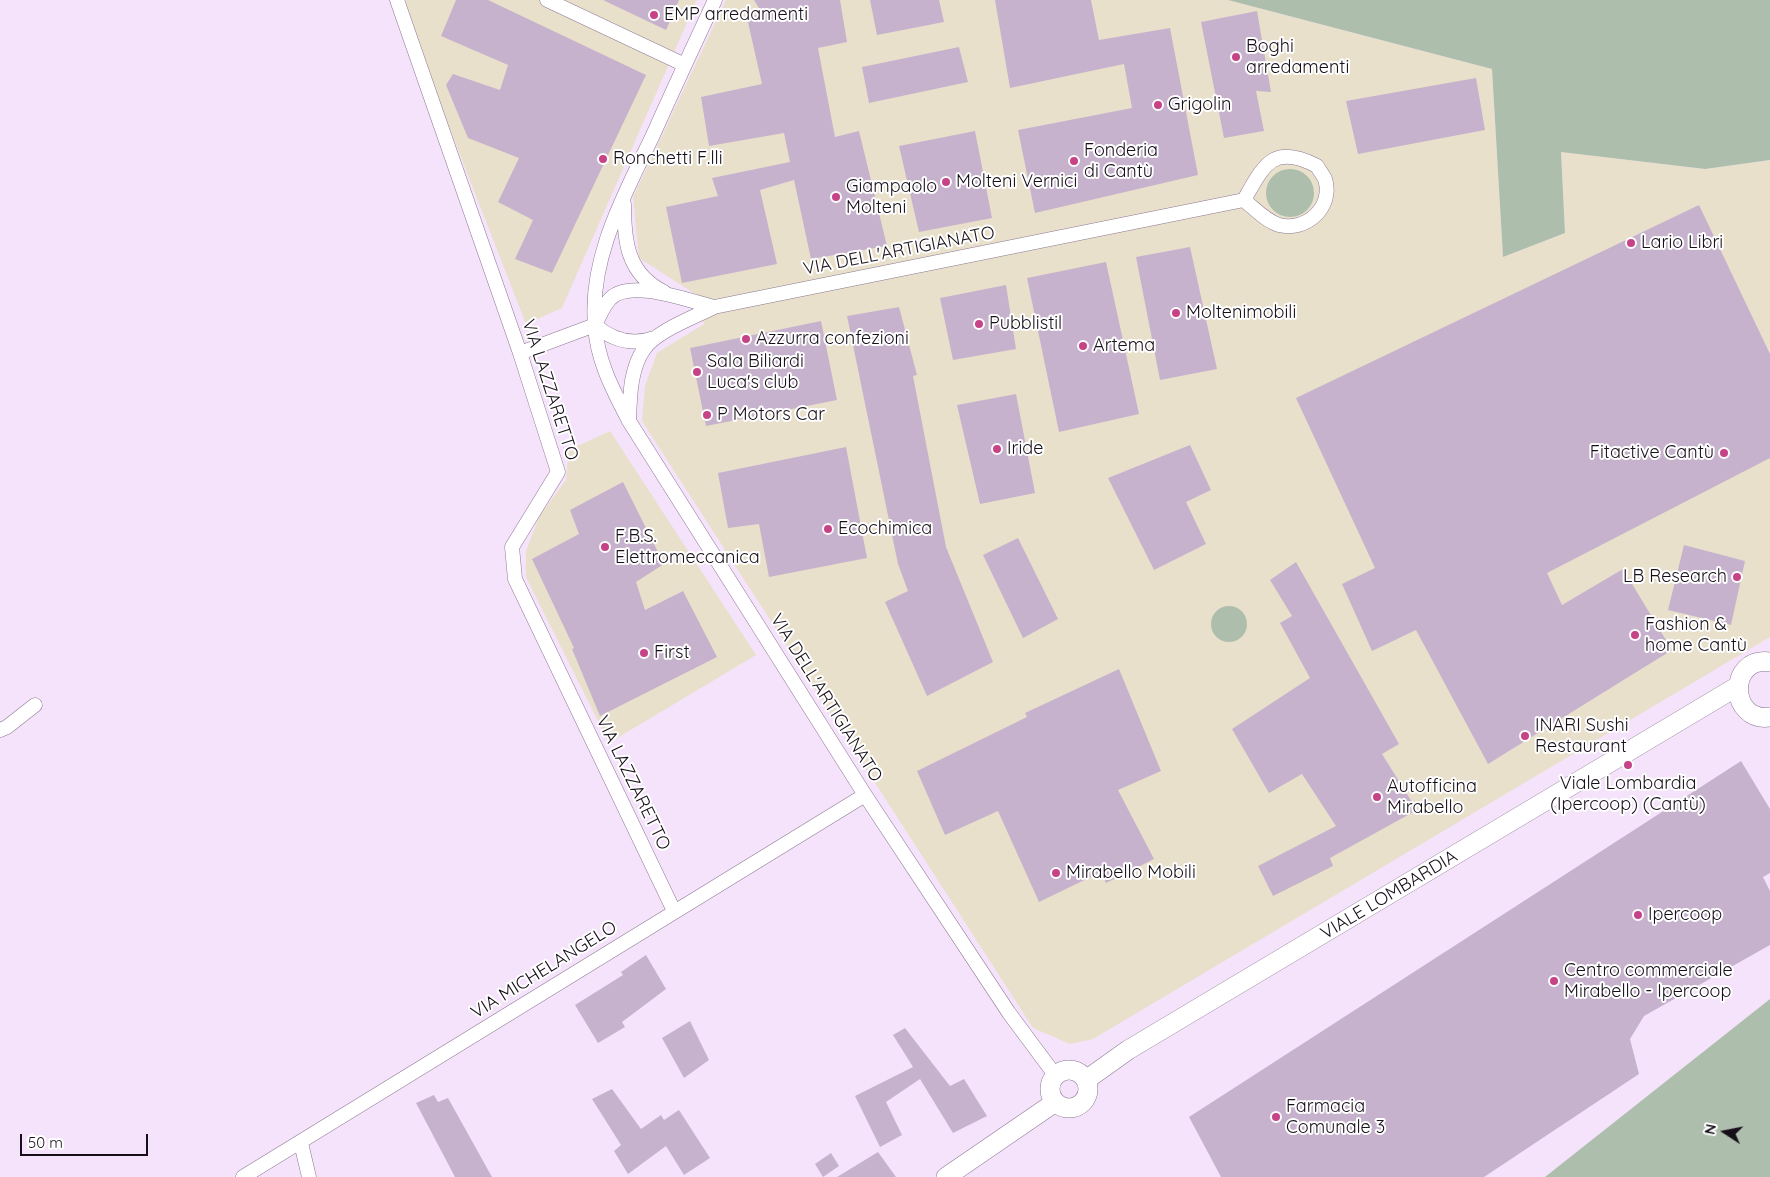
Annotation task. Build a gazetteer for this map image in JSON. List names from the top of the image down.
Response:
{
  "streets": {
    "main road": ["VIALE LOMBARDIA"],
    "street": ["VIA DELL'ARTIGIANATO", "VIA LAZZARETTO", "VIA MICHELANGELO"]
  },
  "crossings": [
    ["VIA DELL'ARTIGIANATO", "VIALE LOMBARDIA"],
    ["VIA DELL'ARTIGIANATO", "VIA MICHELANGELO"],
    ["VIA LAZZARETTO", "VIA MICHELANGELO"]
  ],
  "places": [
    "EMP arredamenti",
    "Boghi arredamenti",
    "Grigolin",
    "Ronchetti F.lli",
    "Fonderia di Cantù",
    "Molteni Vernici",
    "Giampaolo Molteni",
    "Lario Libri",
    "Moltenimobili",
    "Pubblistil",
    "Azzurra confezioni",
    "Artema",
    "Sala Biliardi Luca's club",
    "P Motors Car",
    "Iride",
    "Fitactive Cantù",
    "Ecochimica",
    "F.B.S. Elettromeccanica",
    "LB Research",
    "Fashion & home Cantù",
    "First",
    "INARI Sushi Restaurant",
    "Viale Lombardia (Ipercoop) (Cantù)",
    "Autofficina Mirabello",
    "Mirabello Mobili",
    "Ipercoop",
    "Centro commerciale Mirabello - Ipercoop",
    "Farmacia Comunale 3"
  ],
  "scale_bar": "50 m",
  "north": "left"
}
